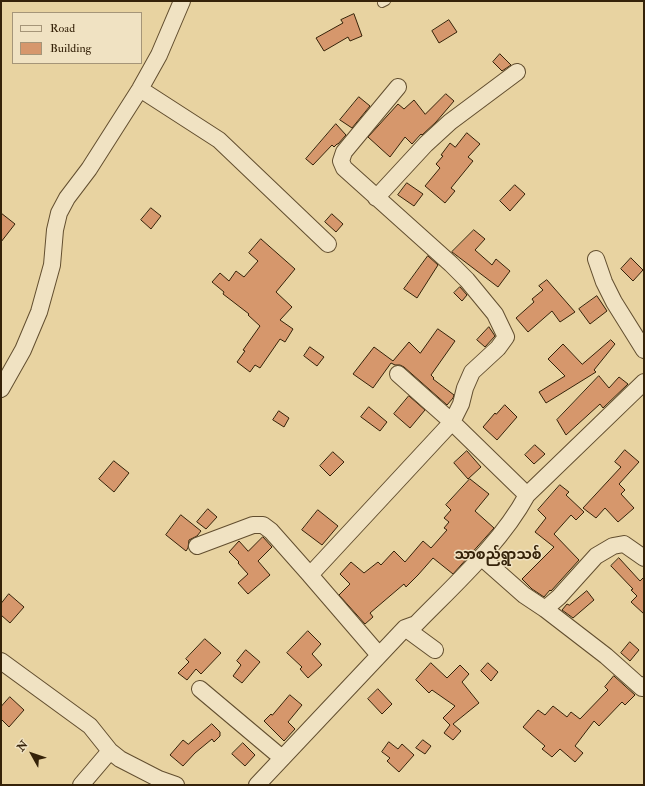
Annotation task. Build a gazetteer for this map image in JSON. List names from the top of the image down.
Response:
{
  "districts": ["သာစည်ရွာသစ်"],
  "legend": ["Road", "Building"],
  "north": "top left"
}
